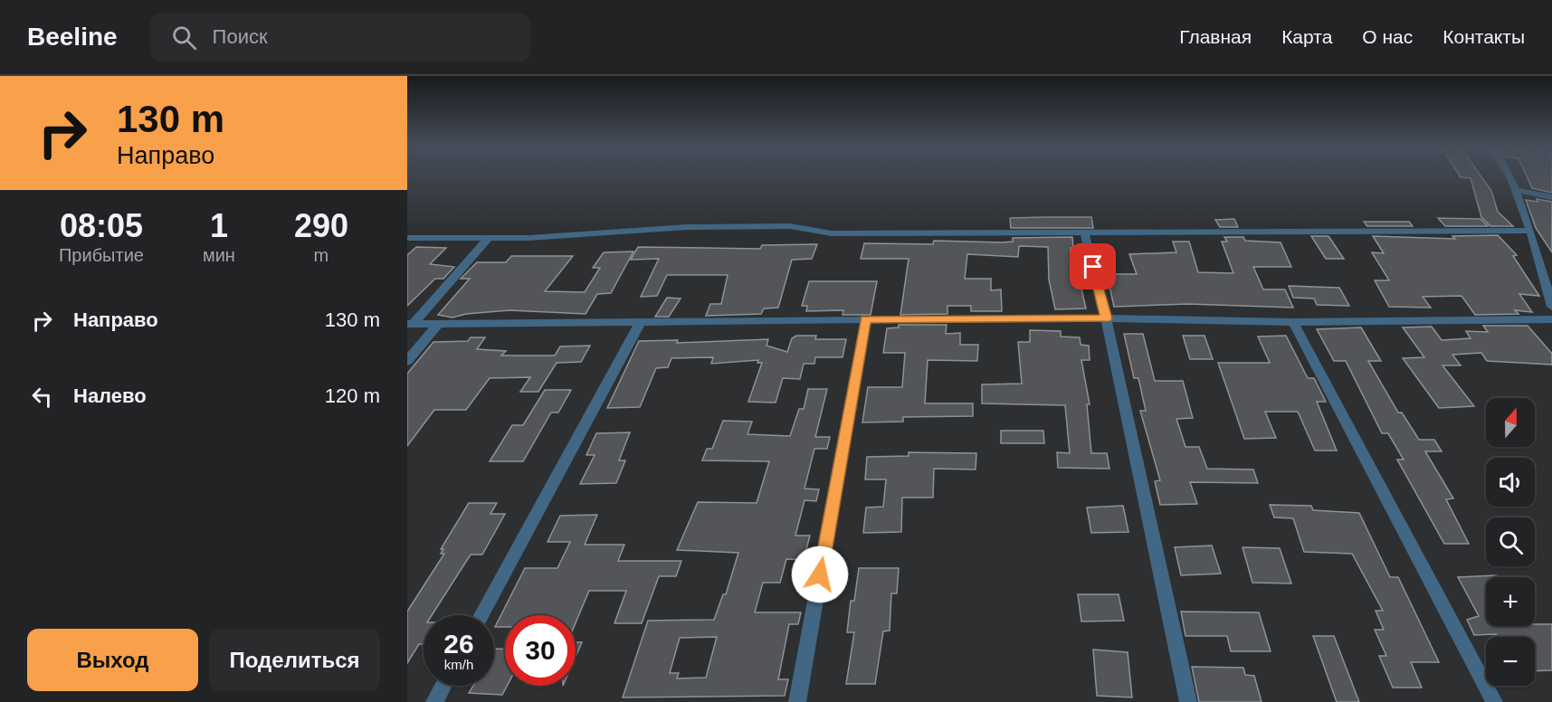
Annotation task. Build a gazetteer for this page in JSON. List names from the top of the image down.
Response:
{
  "north": "top",
  "page": {
    "header": "Beeline",
    "search": "Поиск",
    "nav": [
      "Главная",
      "Карта",
      "О нас",
      "Контакты"
    ],
    "turn": ["130 m", "Направо"],
    "eta": [
      "08:05",
      "Прибытие",
      "1",
      "мин",
      "290",
      "m"
    ],
    "list": [
      {
        "name": "Направо",
        "value": "130 m"
      },
      {
        "name": "Налево",
        "value": "120 m"
      }
    ],
    "map_buttons": ["+", "−"],
    "speed": "26 km/h",
    "limit": "30",
    "buttons": ["Выход", "Поделиться"]
  }
}
